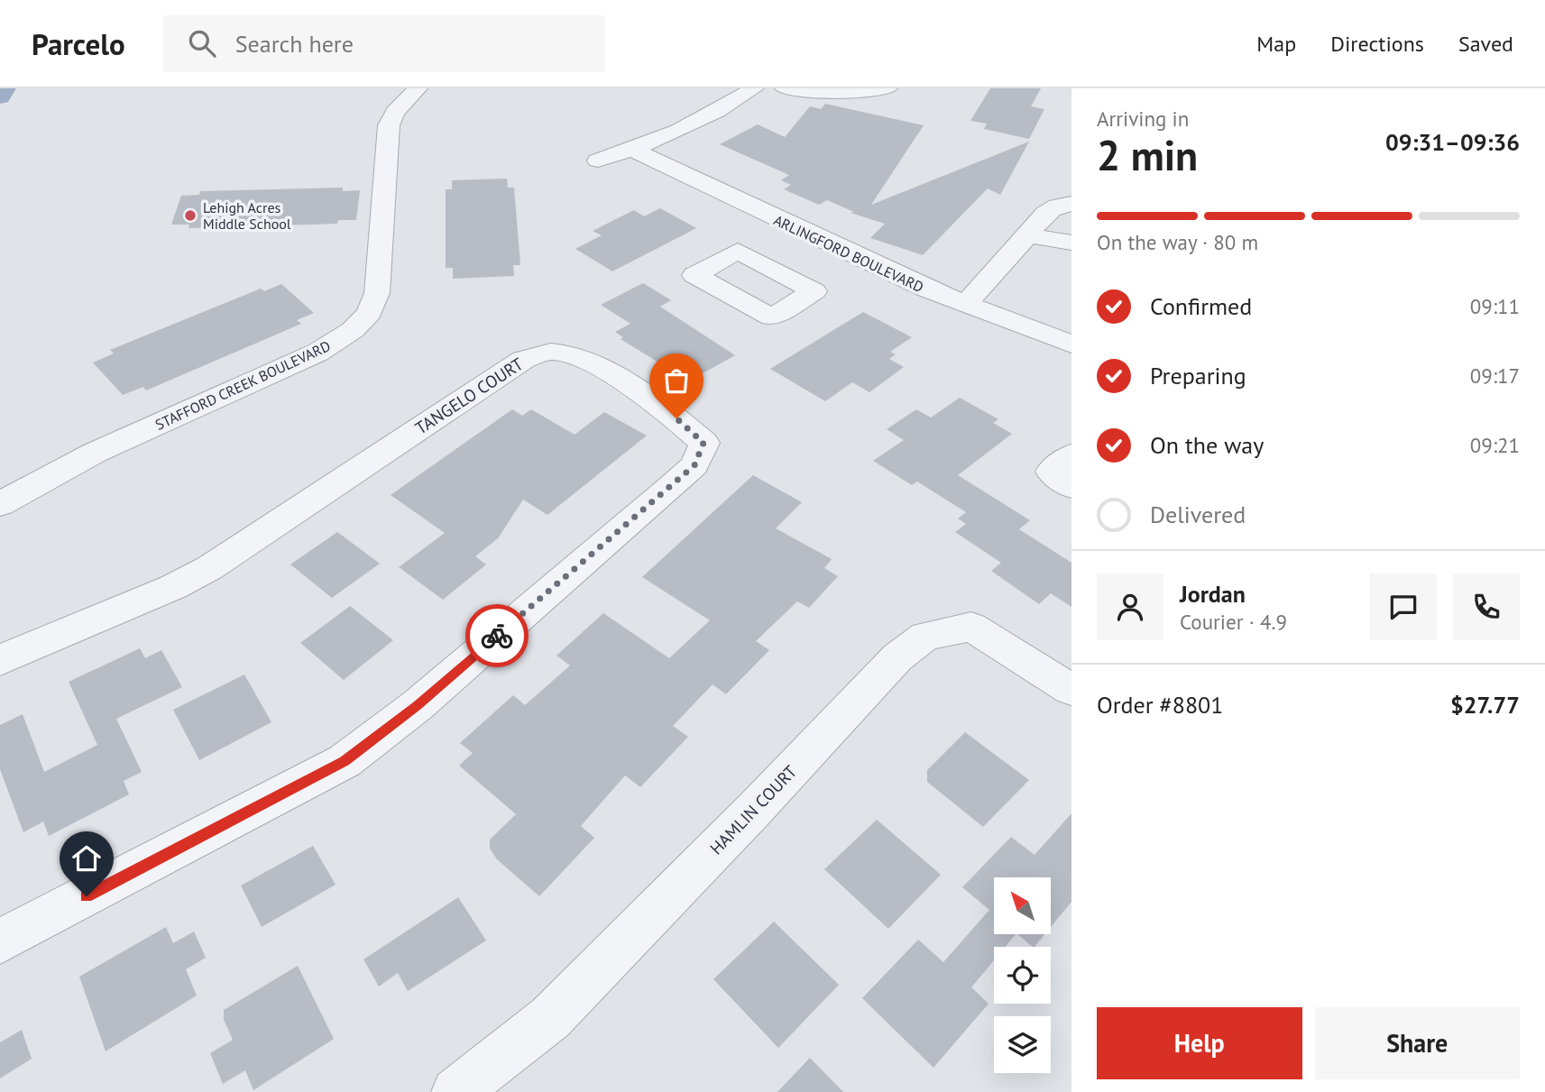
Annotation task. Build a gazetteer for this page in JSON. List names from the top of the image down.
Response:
{
  "streets": {
    "street": [
      "ARLINGFORD BOULEVARD",
      "STAFFORD CREEK BOULEVARD",
      "TANGELO COURT",
      "HAMLIN COURT"
    ]
  },
  "places": ["Lehigh Acres Middle School"],
  "north": "top left",
  "page": {
    "header": "Parcelo",
    "search": "Search here",
    "nav": ["Map", "Directions", "Saved"],
    "heading": ["2 min", "Arriving in", "09:31–09:36"],
    "panel": [
      "Jordan",
      "Courier · 4.9",
      "Order #8801",
      "$27.77"
    ],
    "bar": "On the way · 80 m",
    "list": [
      ["Confirmed", "09:11"],
      ["Preparing", "09:17"],
      ["On the way", "09:21"],
      "Delivered"
    ],
    "buttons": ["Help", "Share"]
  }
}
